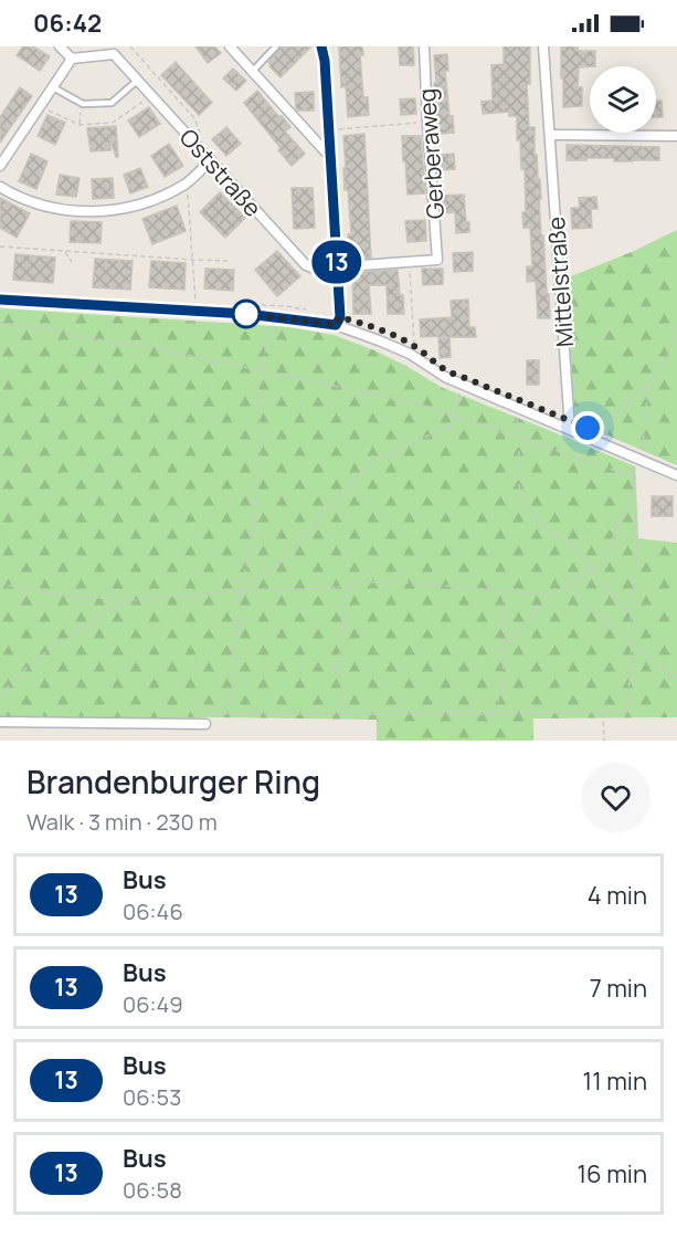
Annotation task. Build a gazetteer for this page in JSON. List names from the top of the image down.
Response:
{
  "streets": {
    "street": ["Gerberaweg", "Oststraße", "Mittelstraße"]
  },
  "crossings": [
    ["Gerberaweg", "Oststraße"]
  ],
  "lines": ["bus line 13"],
  "page": {
    "status": "06:42",
    "on_map": "13",
    "heading": ["Brandenburger Ring", "Walk · 3 min · 230 m"],
    "list": [
      {
        "mark": "13",
        "name": "Bus",
        "note": "06:46",
        "value": "4 min"
      },
      {
        "mark": "13",
        "name": "Bus",
        "note": "06:49",
        "value": "7 min"
      },
      {
        "mark": "13",
        "name": "Bus",
        "note": "06:53",
        "value": "11 min"
      },
      {
        "mark": "13",
        "name": "Bus",
        "note": "06:58",
        "value": "16 min"
      }
    ]
  }
}
